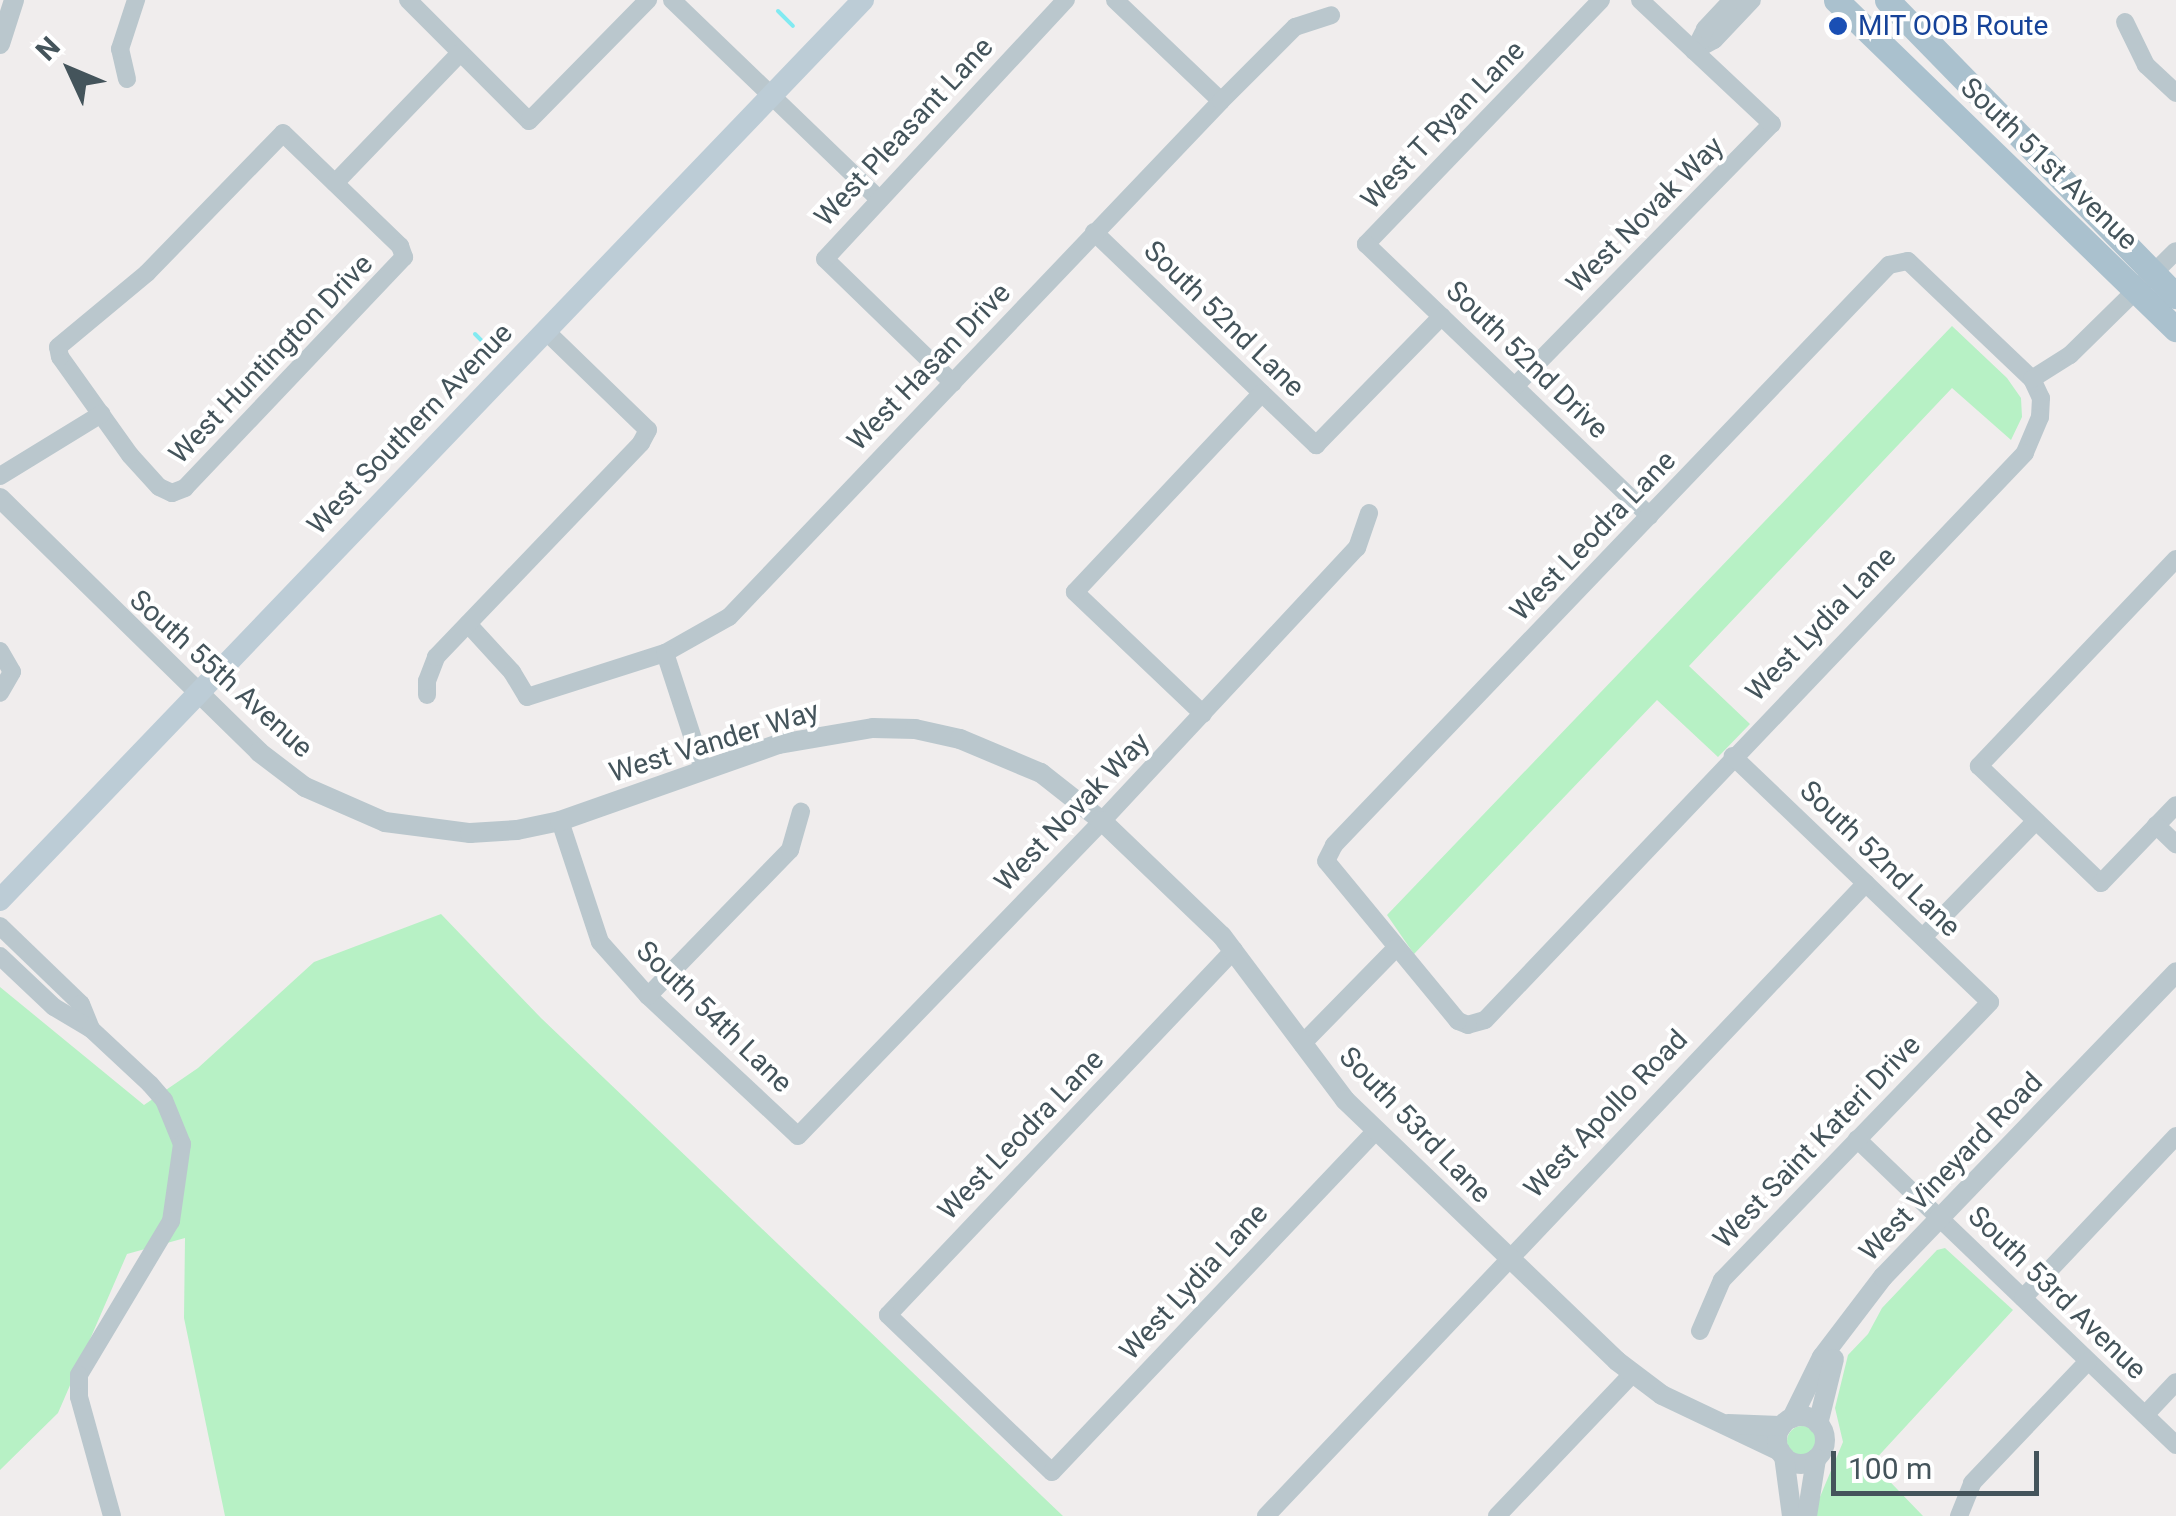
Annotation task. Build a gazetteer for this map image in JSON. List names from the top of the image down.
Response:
{
  "streets": {
    "main road": ["South 51st Avenue", "West Southern Avenue"],
    "street": [
      "West T Ryan Lane",
      "West Pleasant Lane",
      "West Novak Way",
      "South 52nd Lane",
      "West Huntington Drive",
      "South 52nd Drive",
      "West Hasan Drive",
      "West Leodra Lane",
      "West Lydia Lane",
      "South 55th Avenue",
      "West Vander Way",
      "South 54th Lane",
      "West Apollo Road",
      "South 53rd Lane",
      "West Saint Kateri Drive",
      "West Vineyard Road",
      "South 53rd Avenue"
    ]
  },
  "crossings": [
    ["West T Ryan Lane", "South 52nd Drive"],
    ["West Pleasant Lane", "West Hasan Drive"],
    ["West Novak Way", "South 52nd Drive"],
    ["West Novak Way", "West Vander Way"],
    ["West Novak Way", "South 54th Lane"],
    ["West Novak Way", "South 53rd Lane"],
    ["South 52nd Lane", "South 52nd Drive"],
    ["South 52nd Lane", "West Hasan Drive"],
    ["South 52nd Lane", "West Lydia Lane"],
    ["South 52nd Lane", "West Apollo Road"],
    ["South 52nd Lane", "West Saint Kateri Drive"],
    ["South 52nd Drive", "West Leodra Lane"],
    ["West Southern Avenue", "South 55th Avenue"],
    ["West Leodra Lane", "West Lydia Lane"],
    ["West Leodra Lane", "South 53rd Lane"],
    ["West Lydia Lane", "South 53rd Lane"],
    ["South 55th Avenue", "West Vander Way"],
    ["South 55th Avenue", "South 54th Lane"],
    ["West Vander Way", "South 54th Lane"],
    ["West Vander Way", "South 53rd Lane"],
    ["West Apollo Road", "South 53rd Lane"],
    ["South 53rd Lane", "West Vineyard Road"],
    ["West Saint Kateri Drive", "South 53rd Avenue"],
    ["West Vineyard Road", "South 53rd Avenue"]
  ],
  "places": ["MIT OOB Route"],
  "scale_bar": "100 m",
  "north": "top left"
}
